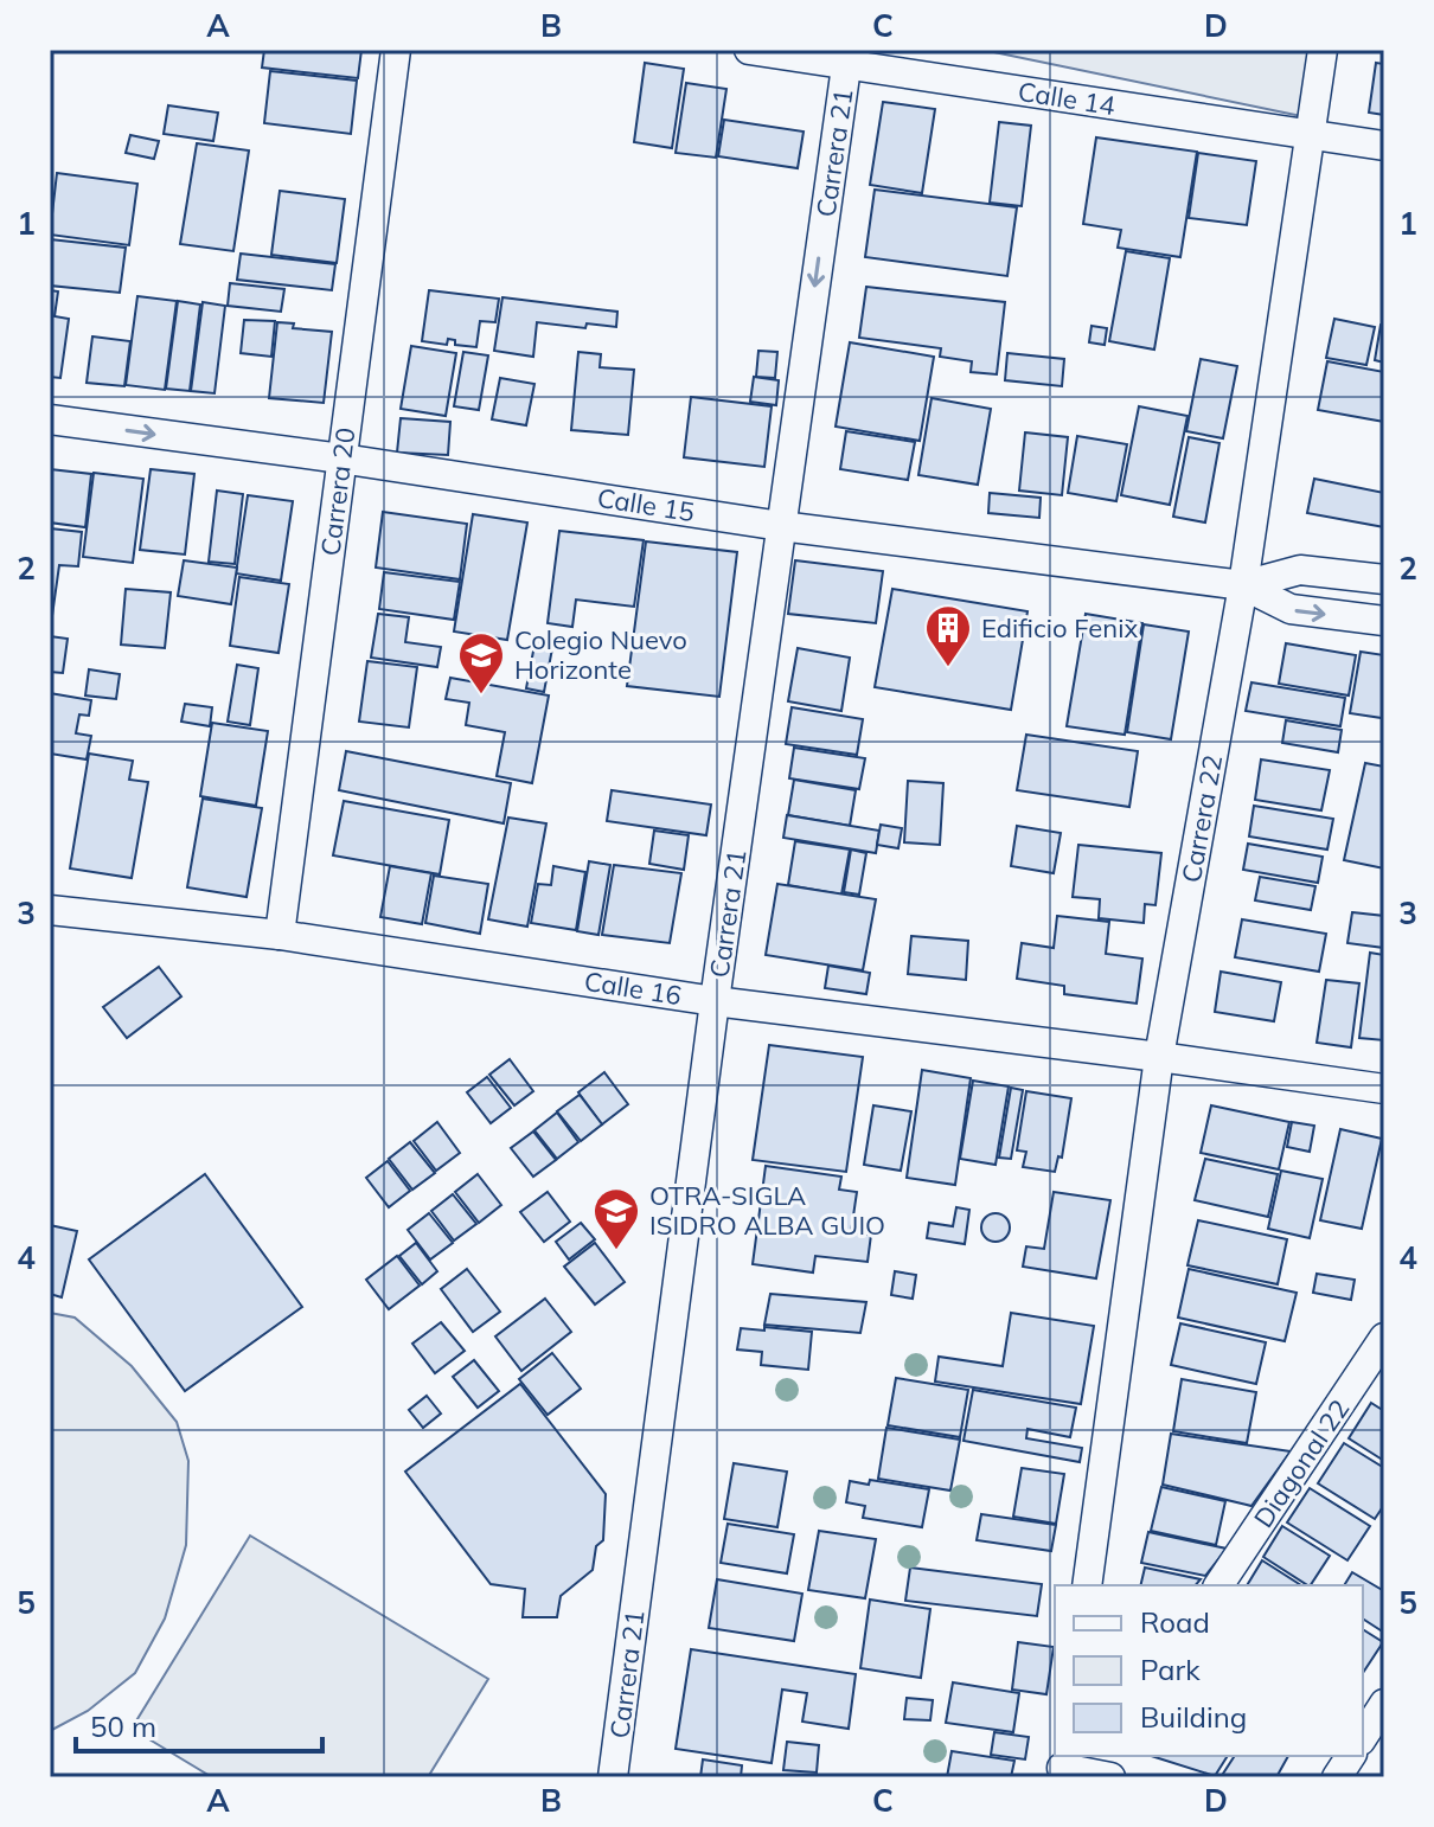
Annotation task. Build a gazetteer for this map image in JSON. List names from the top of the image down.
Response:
{
  "streets": {
    "street": [
      "Calle 14",
      "Carrera 21",
      "Carrera 20",
      "Calle 15",
      "Carrera 22",
      "Calle 16",
      "Diagonal 22"
    ]
  },
  "crossings": [
    ["Calle 14", "Carrera 21"],
    ["Calle 14", "Carrera 22"],
    ["Carrera 21", "Calle 15"],
    ["Carrera 21", "Calle 16"],
    ["Carrera 20", "Calle 15"],
    ["Carrera 20", "Calle 16"],
    ["Calle 15", "Carrera 22"],
    ["Carrera 22", "Calle 16"]
  ],
  "places": {
    "building": ["Edificio Fenix"],
    "school or university": ["Colegio Nuevo Horizonte", "OTRA-SIGLA ISIDRO ALBA GUIO"]
  },
  "legend": ["Road", "Park", "Building"],
  "scale_bar": "50 m",
  "grid": {
    "columns": [
      "A",
      "B",
      "C",
      "D"
    ],
    "rows": [
      "1",
      "2",
      "3",
      "4",
      "5"
    ]
  }
}
